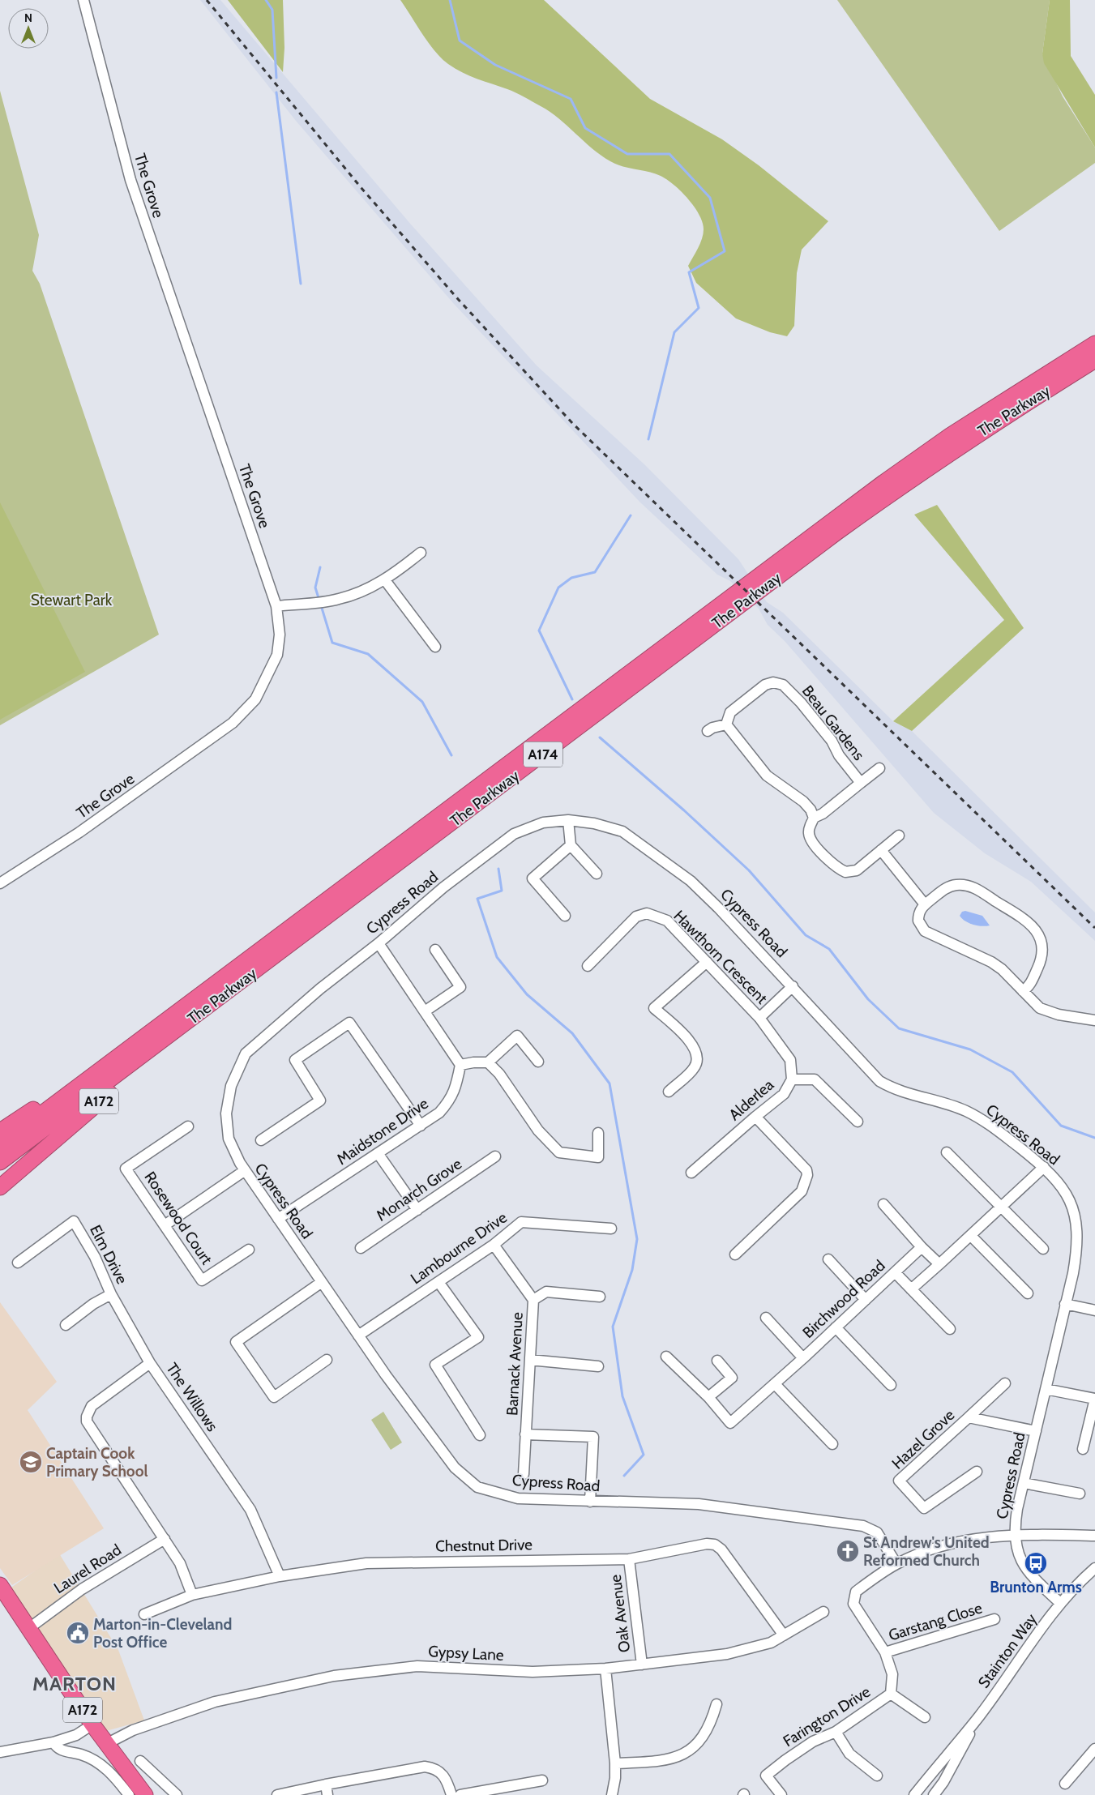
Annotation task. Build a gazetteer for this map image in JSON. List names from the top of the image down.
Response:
{
  "streets": {
    "highway": ["The Parkway", "A174", "A172"],
    "street": [
      "The Grove",
      "Beau Gardens",
      "Cypress Road",
      "Hawthorn Crescent",
      "Alderlea",
      "Maidstone Drive",
      "Monarch Grove",
      "Rosewood Court",
      "Lambourne Drive",
      "Elm Drive",
      "Birchwood Road",
      "Barnack Avenue",
      "The Willows",
      "Hazel Grove",
      "Chestnut Drive",
      "Laurel Road",
      "Oak Avenue",
      "Garstang Close",
      "Stainton Way",
      "Gypsy Lane",
      "Farington Drive"
    ]
  },
  "crossings": [
    ["The Parkway", "A174"],
    ["The Parkway", "A172"],
    ["Cypress Road", "Hawthorn Crescent"],
    ["Cypress Road", "Maidstone Drive"],
    ["Cypress Road", "Lambourne Drive"],
    ["Cypress Road", "Hazel Grove"],
    ["Cypress Road", "Farington Drive"],
    ["Hawthorn Crescent", "Alderlea"],
    ["A172", "Laurel Road"],
    ["A172", "Gypsy Lane"],
    ["Lambourne Drive", "Barnack Avenue"],
    ["Elm Drive", "The Willows"],
    ["The Willows", "Chestnut Drive"],
    ["The Willows", "Laurel Road"],
    ["Chestnut Drive", "Oak Avenue"],
    ["Chestnut Drive", "Gypsy Lane"],
    ["Oak Avenue", "Gypsy Lane"],
    ["Garstang Close", "Farington Drive"]
  ],
  "districts": ["MARTON"],
  "parks": ["Stewart Park"],
  "places": {
    "school or university": ["Captain Cook Primary School"],
    "church": ["St Andrew's United Reformed Church"],
    "bus stop": ["Brunton Arms"],
    "public building": ["Marton-in-Cleveland Post Office"]
  },
  "north": "top"
}
